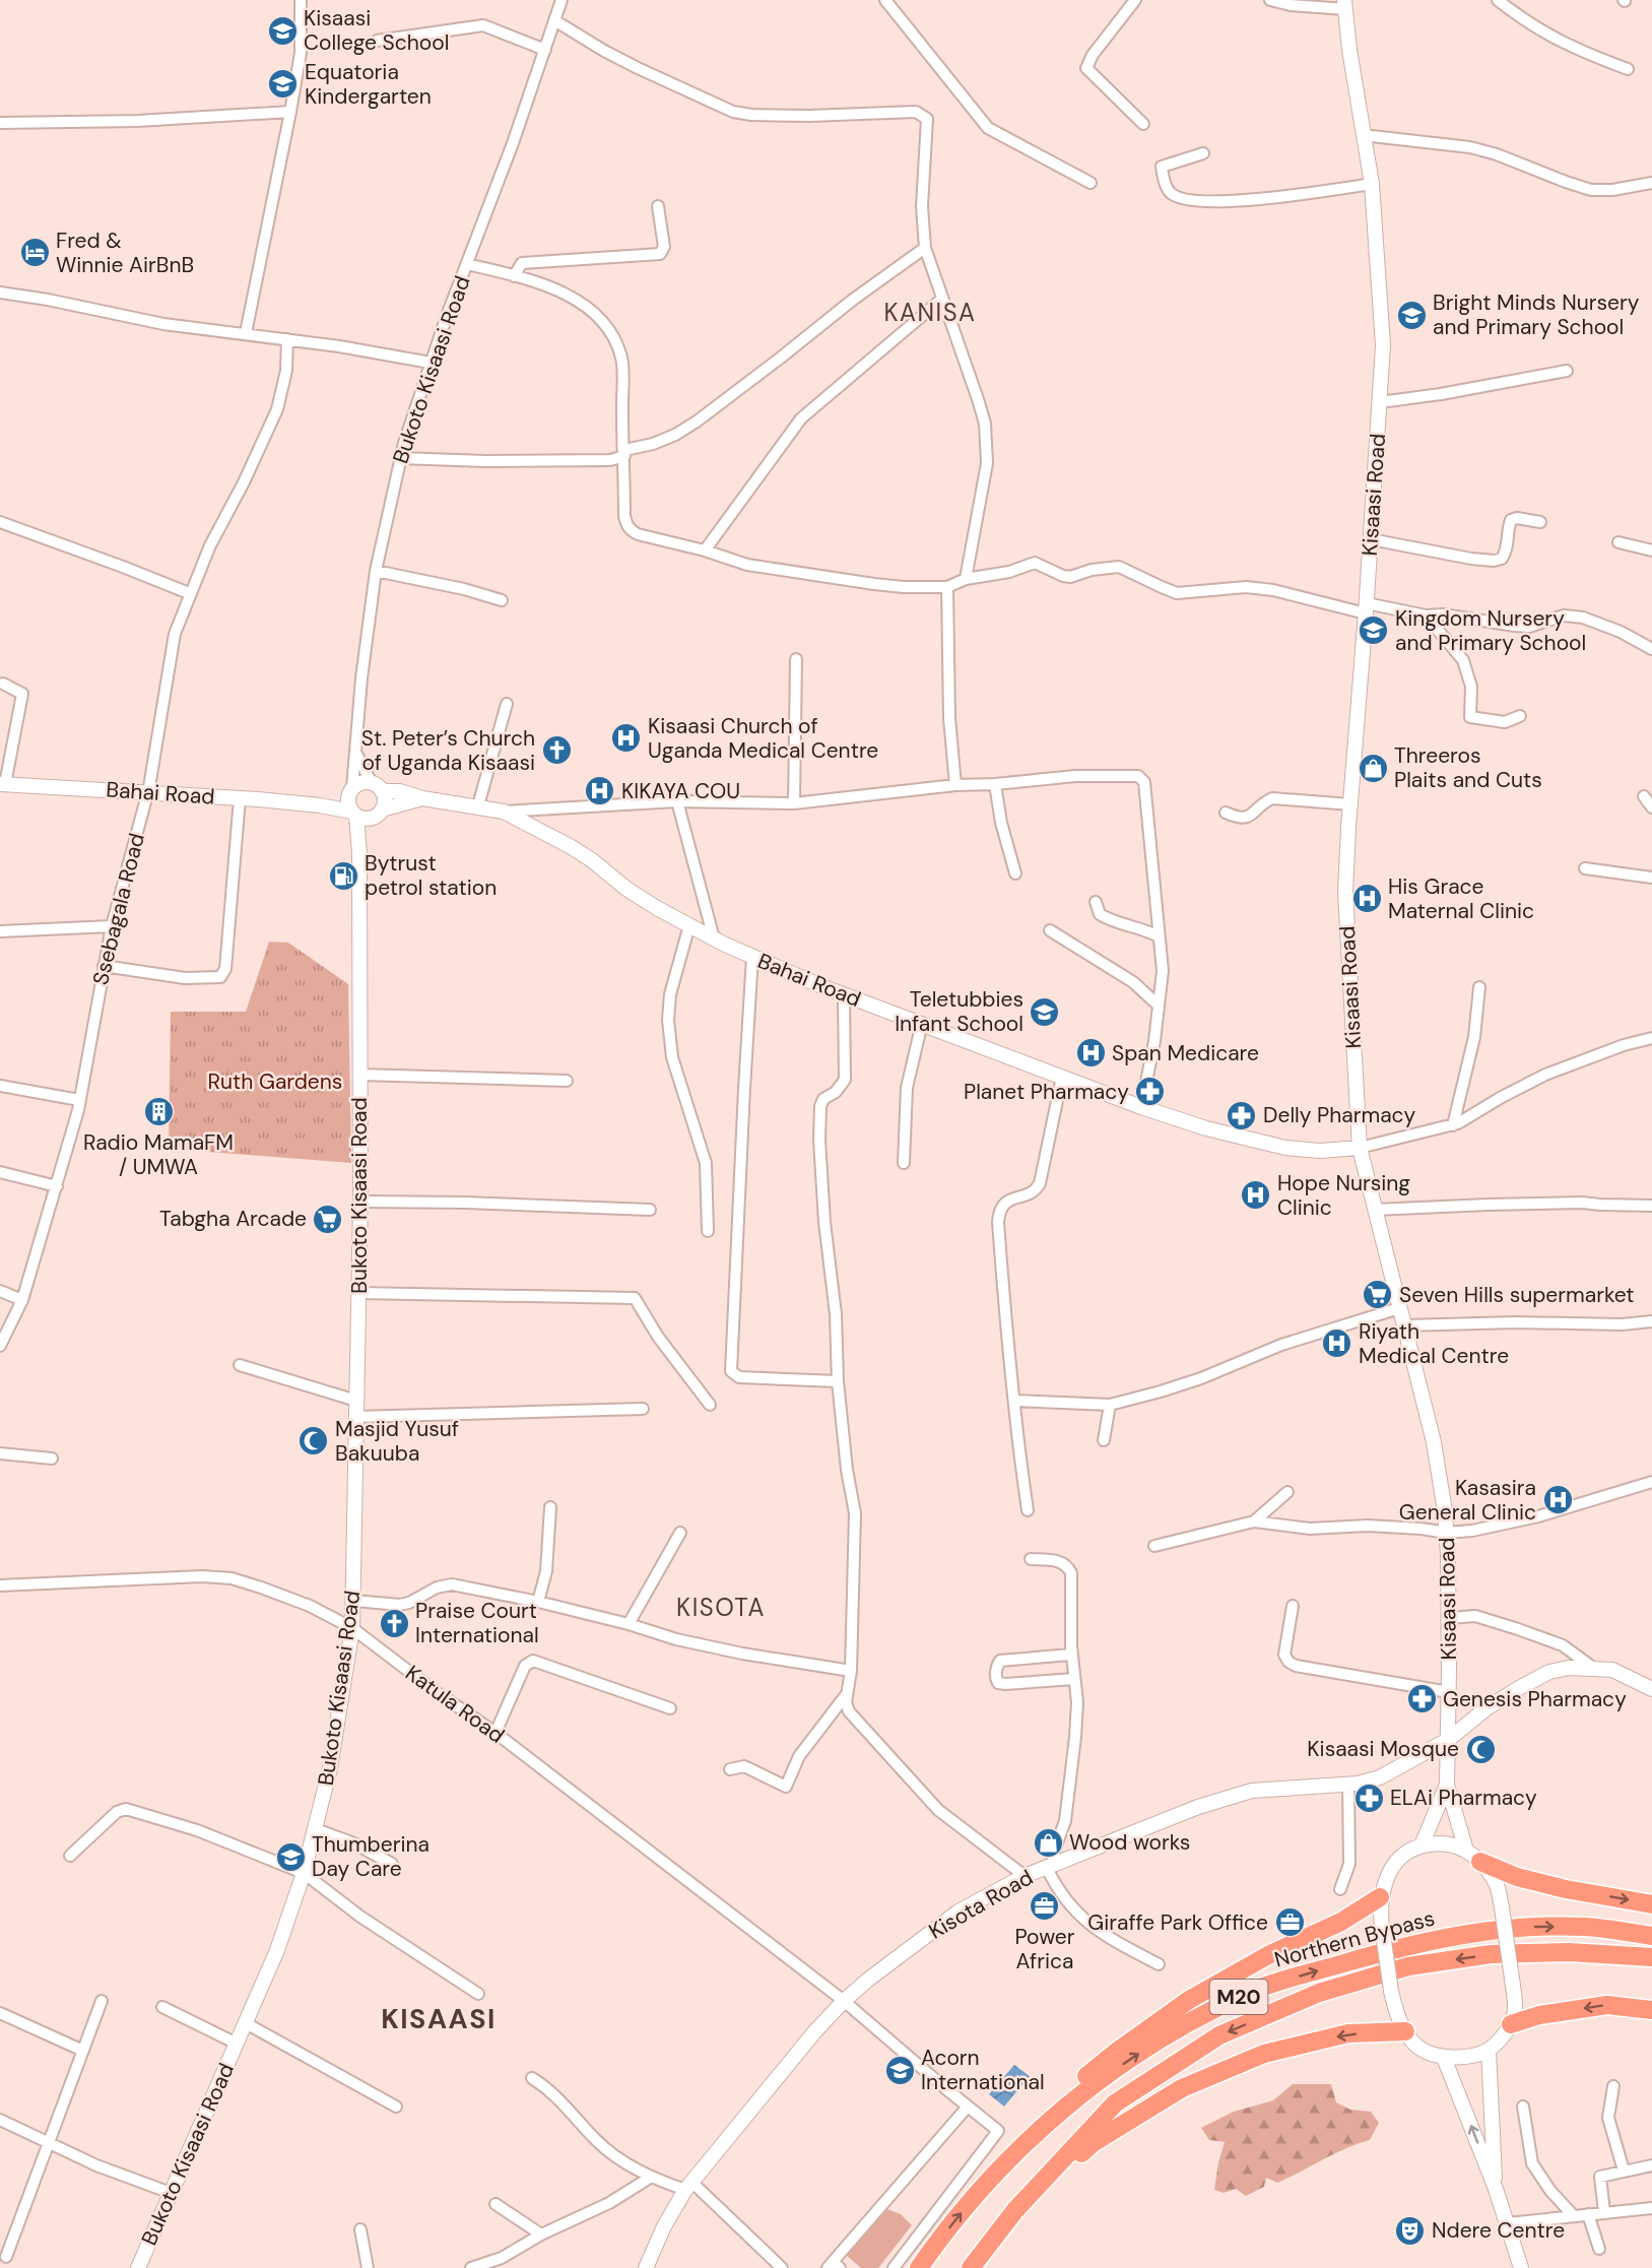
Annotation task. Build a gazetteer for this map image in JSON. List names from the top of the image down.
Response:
{
  "streets": {
    "highway": ["Northern Bypass", "M20"],
    "main road": [
      "Bukoto Kisaasi Road",
      "Kisaasi Road",
      "Bahai Road",
      "Kisota Road"
    ],
    "street": ["Ssebagala Road", "Katula Road"]
  },
  "crossings": [
    ["Bukoto Kisaasi Road", "Bahai Road"],
    ["Bukoto Kisaasi Road", "Katula Road"],
    ["Kisaasi Road", "Bahai Road"],
    ["Kisaasi Road", "Kisota Road"],
    ["Bahai Road", "Ssebagala Road"],
    ["Katula Road", "Kisota Road"]
  ],
  "districts": ["KANISA", "KISOTA", "KISAASI"],
  "parks": ["Ruth Gardens"],
  "places": {
    "school or university": [
      "Kisaasi College School",
      "Equatoria Kindergarten",
      "Bright Minds Nursery and Primary School",
      "Kingdom Nursery and Primary School",
      "Teletubbies Infant School",
      "Thumberina Day Care",
      "Acorn International"
    ],
    "hotel": ["Fred & Winnie AirBnB"],
    "hospital": [
      "Kisaasi Church of Uganda Medical Centre",
      "KIKAYA COU",
      "His Grace Maternal Clinic",
      "Span Medicare",
      "Hope Nursing Clinic",
      "Riyath Medical Centre",
      "Kasasira General Clinic"
    ],
    "church": ["St. Peter’s Church of Uganda Kisaasi", "Praise Court International"],
    "shop": ["Threeros Plaits and Cuts", "Wood works"],
    "fuel station": ["Bytrust petrol station"],
    "pharmacy": [
      "Planet Pharmacy",
      "Delly Pharmacy",
      "Genesis Pharmacy",
      "ELAi Pharmacy"
    ],
    "building": ["Radio MamaFM / UMWA"],
    "supermarket": ["Tabgha Arcade", "Seven Hills supermarket"],
    "mosque": ["Masjid Yusuf Bakuuba", "Kisaasi Mosque"],
    "office": ["Power Africa", "Giraffe Park Office"],
    "theatre": ["Ndere Centre"]
  }
}
